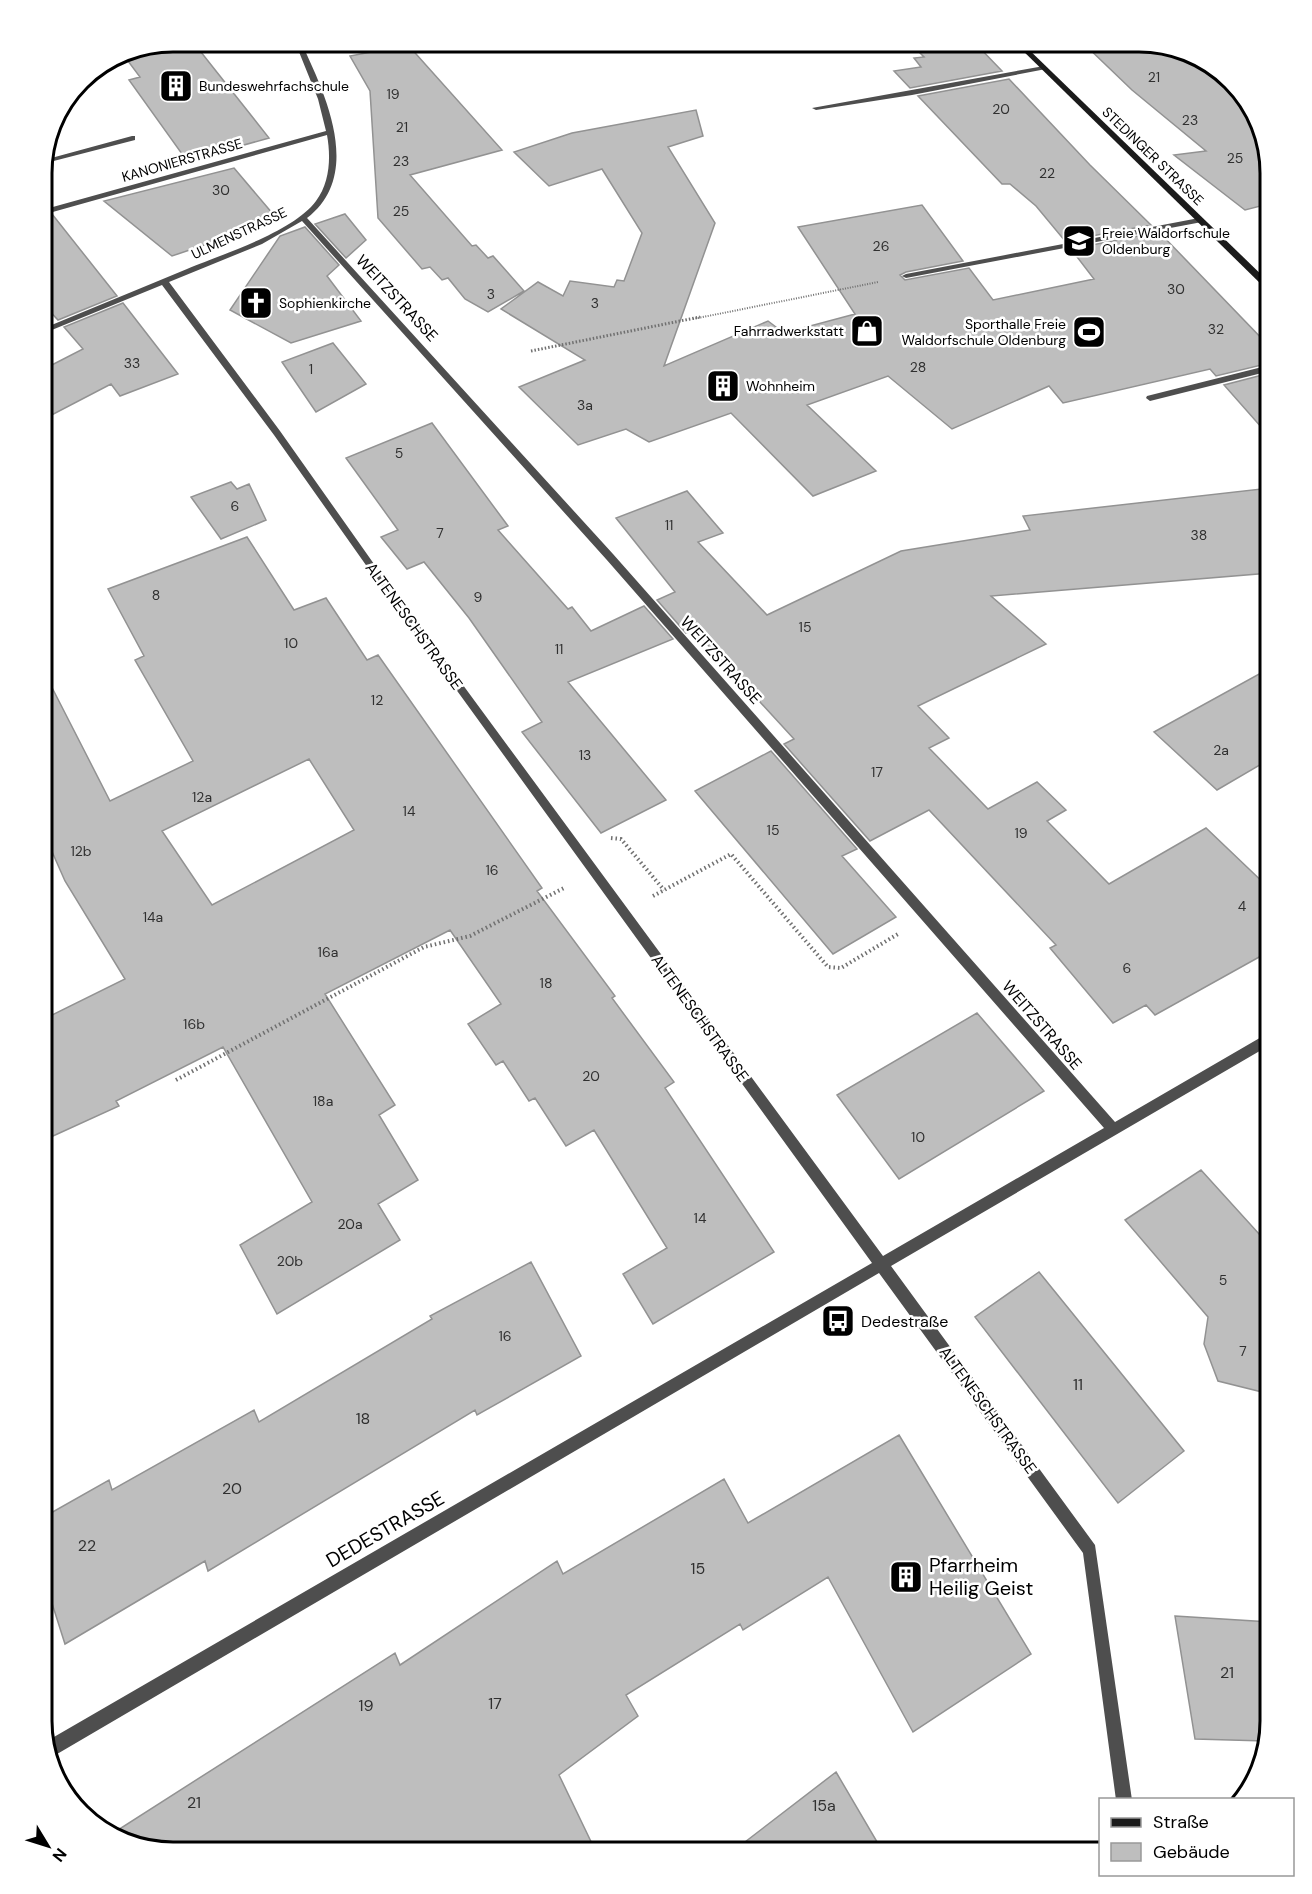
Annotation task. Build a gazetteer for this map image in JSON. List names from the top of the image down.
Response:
{
  "streets": {
    "main road": ["STEDINGER STRASSE"],
    "street": [
      "KANONIERSTRASSE",
      "ULMENSTRASSE",
      "WEITZSTRASSE",
      "ALTENESCHSTRASSE",
      "DEDESTRASSE"
    ]
  },
  "crossings": [
    ["KANONIERSTRASSE", "ULMENSTRASSE"],
    ["ULMENSTRASSE", "WEITZSTRASSE"],
    ["ULMENSTRASSE", "ALTENESCHSTRASSE"],
    ["WEITZSTRASSE", "DEDESTRASSE"],
    ["ALTENESCHSTRASSE", "DEDESTRASSE"]
  ],
  "places": {
    "building": ["Bundeswehrfachschule", "Wohnheim", "Pfarrheim Heilig Geist"],
    "school or university": ["Freie Waldorfschule Oldenburg"],
    "church": ["Sophienkirche"],
    "shop": ["Fahrradwerkstatt"],
    "sports": ["Sporthalle Freie Waldorfschule Oldenburg"],
    "bus stop": ["Dedestraße"]
  },
  "house_numbers": [
    "21",
    "19",
    "20",
    "23",
    "21",
    "25",
    "23",
    "22",
    "30",
    "25",
    "26",
    "30",
    "3",
    "3",
    "32",
    "33",
    "28",
    "1",
    "3a",
    "5",
    "6",
    "11",
    "7",
    "38",
    "8",
    "9",
    "15",
    "10",
    "11",
    "12",
    "2a",
    "13",
    "17",
    "12a",
    "14",
    "15",
    "19",
    "12b",
    "16",
    "4",
    "14a",
    "16a",
    "6",
    "18",
    "16b",
    "20",
    "18a",
    "10",
    "14",
    "20a",
    "20b",
    "5",
    "16",
    "7",
    "11",
    "18",
    "20",
    "22",
    "15",
    "21",
    "17",
    "19",
    "21",
    "15a"
  ],
  "legend": ["Straße", "Gebäude"],
  "north": "bottom right"
}
